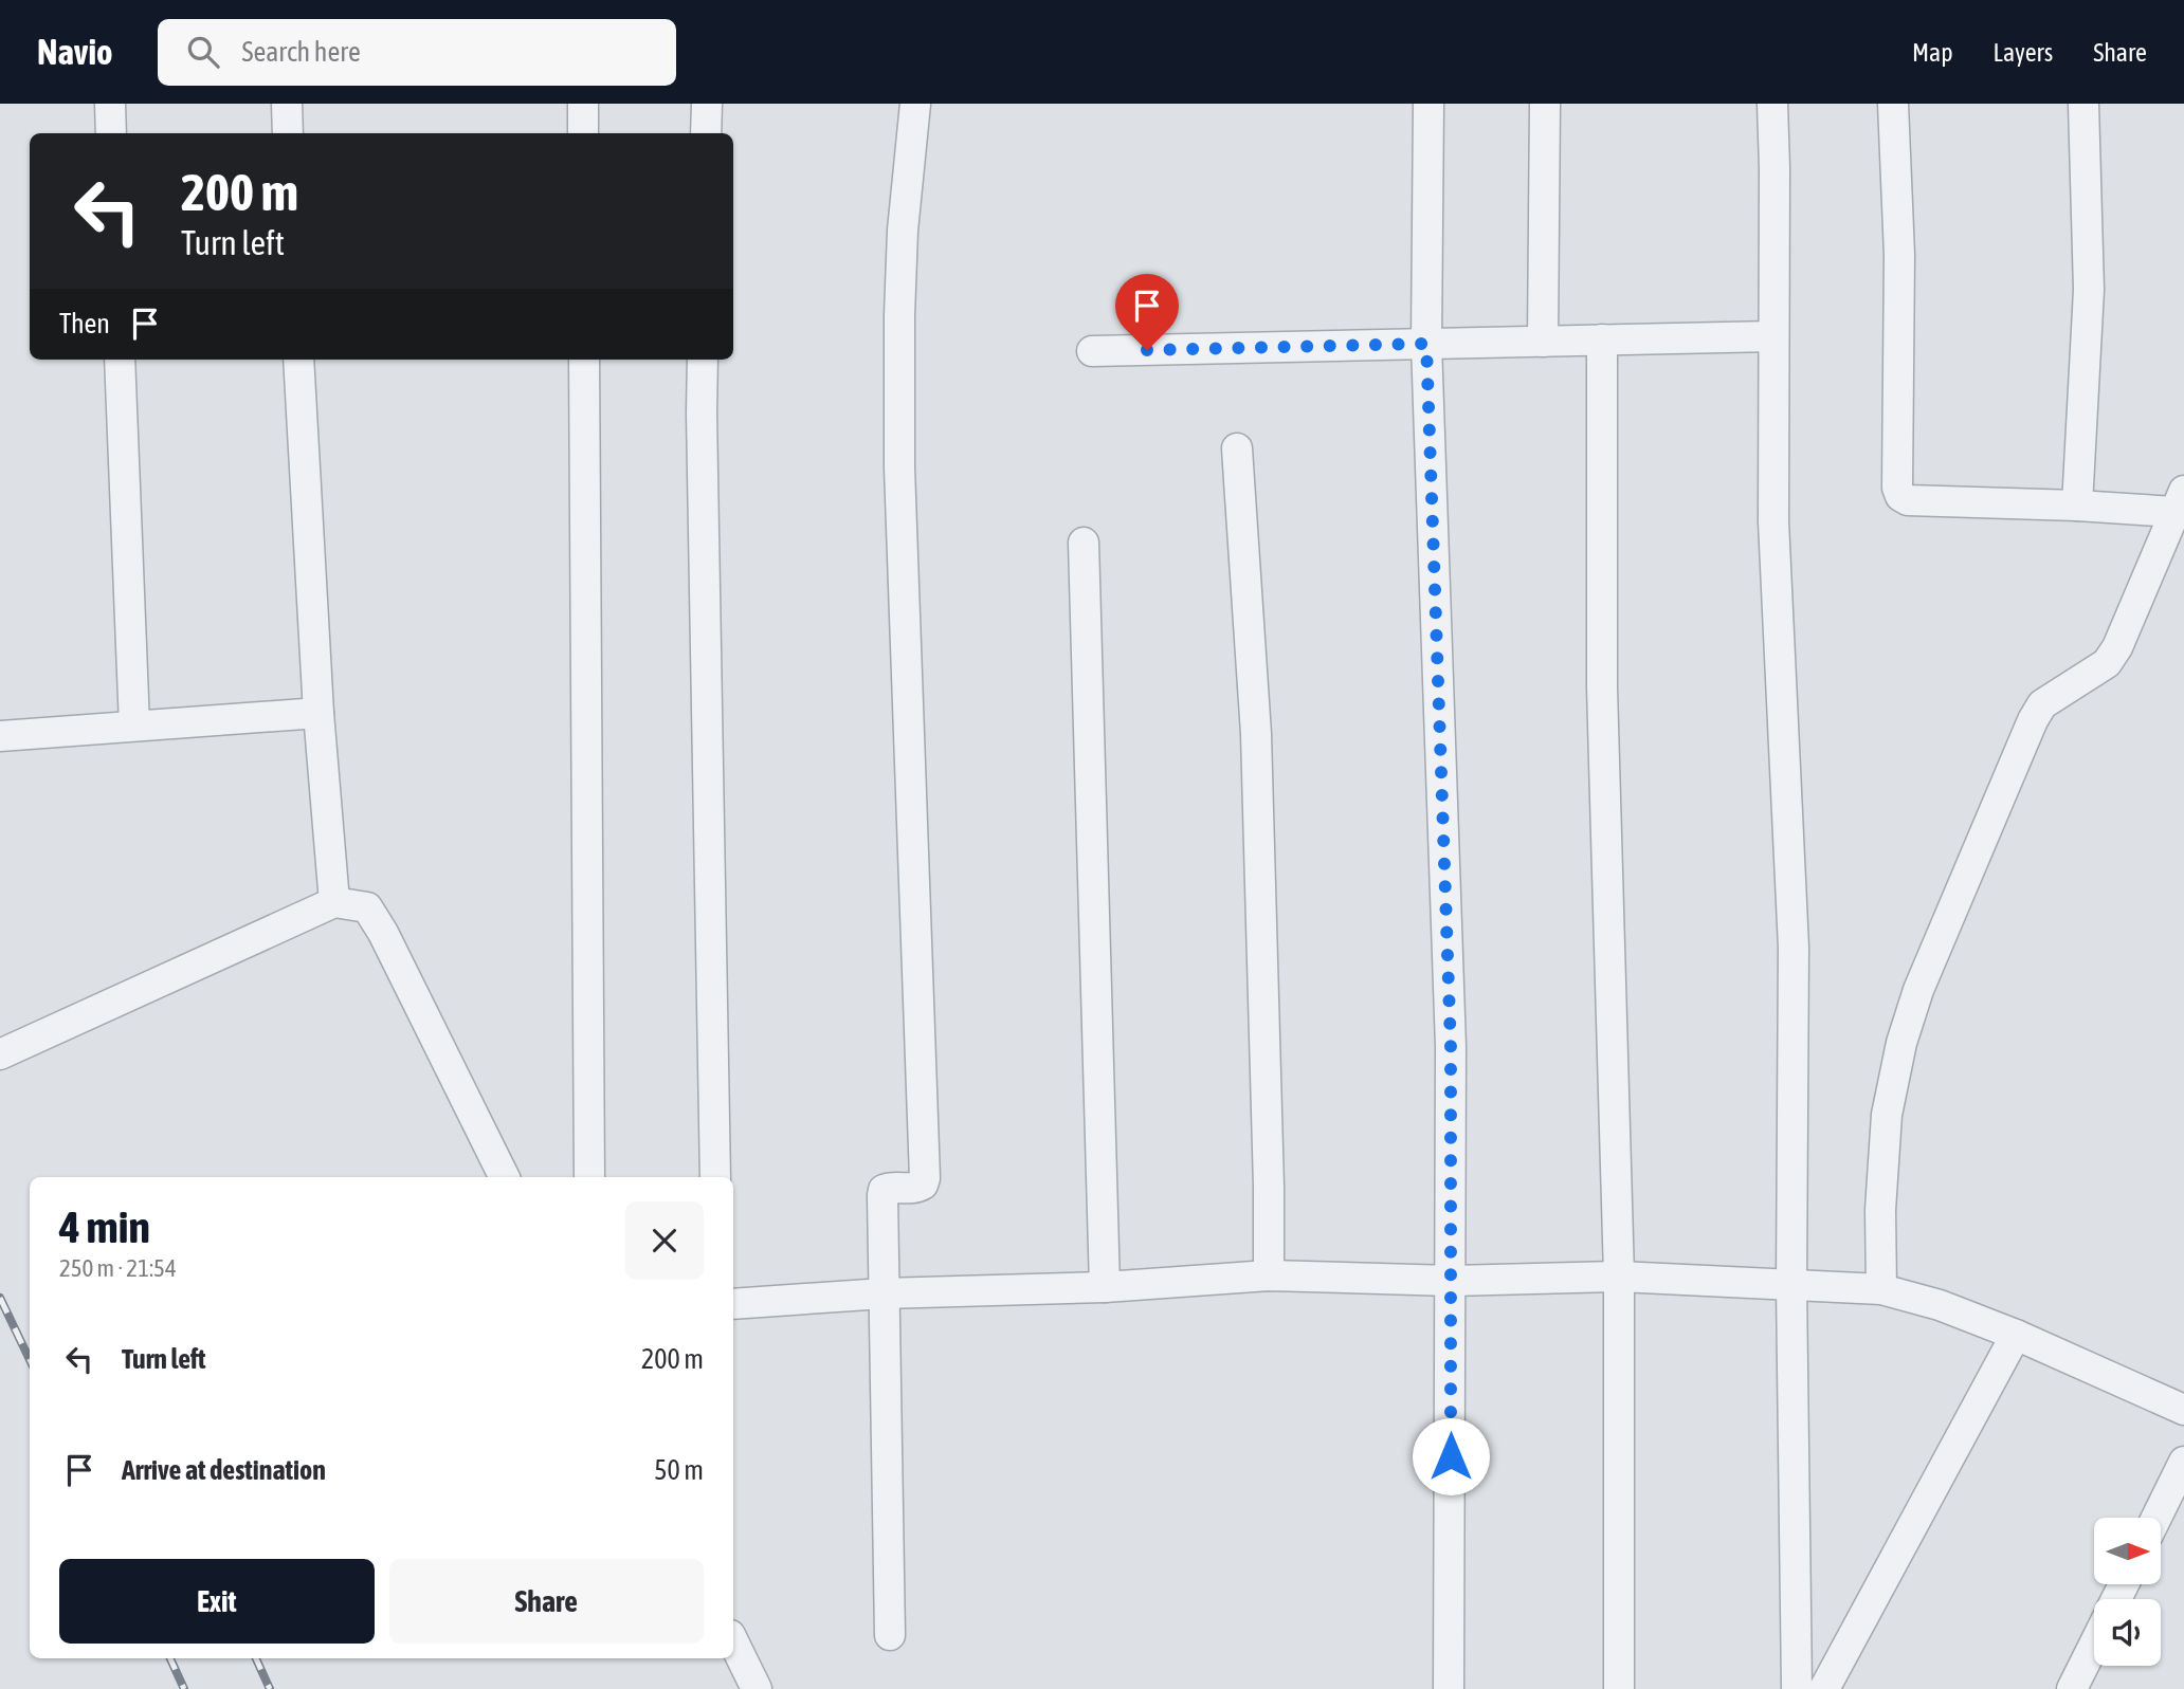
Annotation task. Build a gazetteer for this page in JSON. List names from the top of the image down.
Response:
{
  "north": "right",
  "page": {
    "header": "Navio",
    "search": "Search here",
    "nav": ["Map", "Layers", "Share"],
    "turn": ["200 m", "Turn left"],
    "then": "Then",
    "heading": ["4 min", "250 m · 21:54"],
    "list": [
      {
        "name": "Turn left",
        "value": "200 m"
      },
      {
        "name": "Arrive at destination",
        "value": "50 m"
      }
    ],
    "buttons": ["Exit", "Share"]
  }
}
